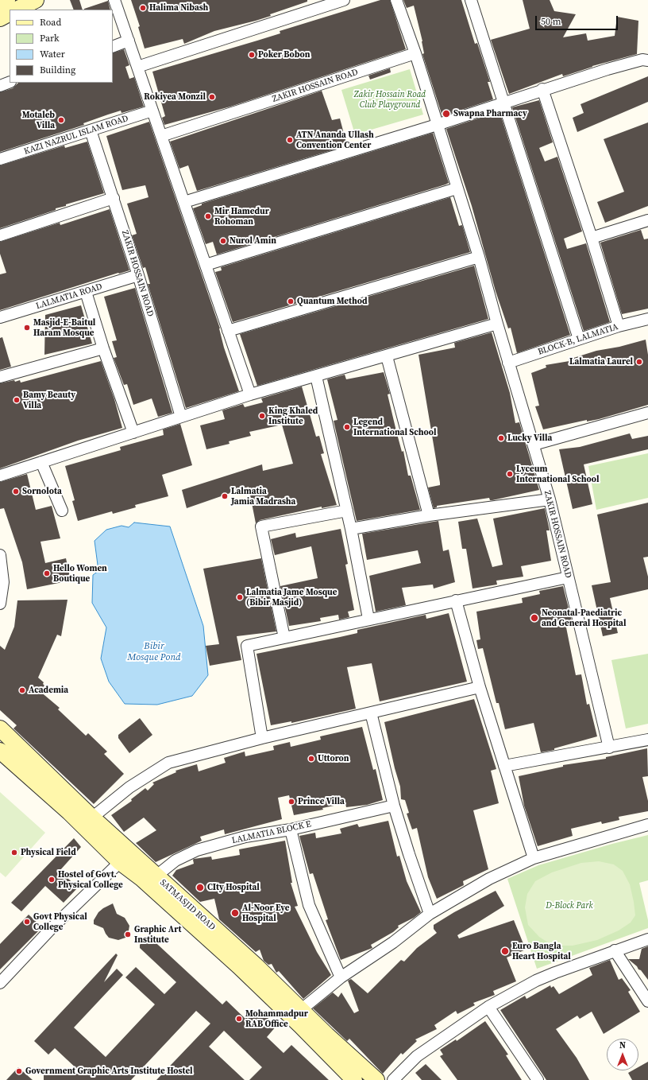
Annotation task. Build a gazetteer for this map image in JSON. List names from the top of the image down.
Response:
{
  "streets": {
    "main road": ["SATMASJID ROAD"],
    "street": [
      "ZAKIR HOSSAIN ROAD",
      "KAZI NAZRUL ISLAM ROAD",
      "LALMATIA ROAD",
      "BLOCK-B, LALMATIA",
      "LALMATIA BLOCK E"
    ]
  },
  "crossings": [
    ["ZAKIR HOSSAIN ROAD", "KAZI NAZRUL ISLAM ROAD"],
    ["ZAKIR HOSSAIN ROAD", "LALMATIA ROAD"],
    ["ZAKIR HOSSAIN ROAD", "BLOCK-B, LALMATIA"],
    ["LALMATIA BLOCK E", "SATMASJID ROAD"]
  ],
  "water": ["Bibir Mosque Pond"],
  "parks": ["Zakir Hossain Road Club Playground", "D-Block Park"],
  "places": [
    "Halima Nibash",
    "Poker Bobon",
    "Rokiyea Monzil",
    "Swapna Pharmacy",
    "Motaleb Villa",
    "ATN Ananda Ullash Convention Center",
    "Mir Hamedur Rohoman",
    "Nurol Amin",
    "Quantum Method",
    "Masjid-E-Baitul Haram Mosque",
    "Lalmatia Laurel",
    "Bamy Beauty Villa",
    "King Khaled Institute",
    "Legend International School",
    "Lucky Villa",
    "Lyceum International School",
    "Sornolota",
    "Lalmatia Jamia Madrasha",
    "Hello Women Boutique",
    "Lalmatia Jame Mosque (Bibir Masjid)",
    "Neonatal-Paediatric and General Hospital",
    "Academia",
    "Uttoron",
    "Prince Villa",
    "Physical Field",
    "Hostel of Govt. Physical College",
    "CIty Hospital",
    "Al-Noor Eye Hospital",
    "Govt Physical College",
    "Graphic Art Institute",
    "Euro Bangla Heart Hospital",
    "Mohammadpur RAB Office",
    "Government Graphic Arts Institute Hostel"
  ],
  "legend": [
    "Road",
    "Park",
    "Water",
    "Building"
  ],
  "scale_bar": "50 m",
  "north": "top"
}
